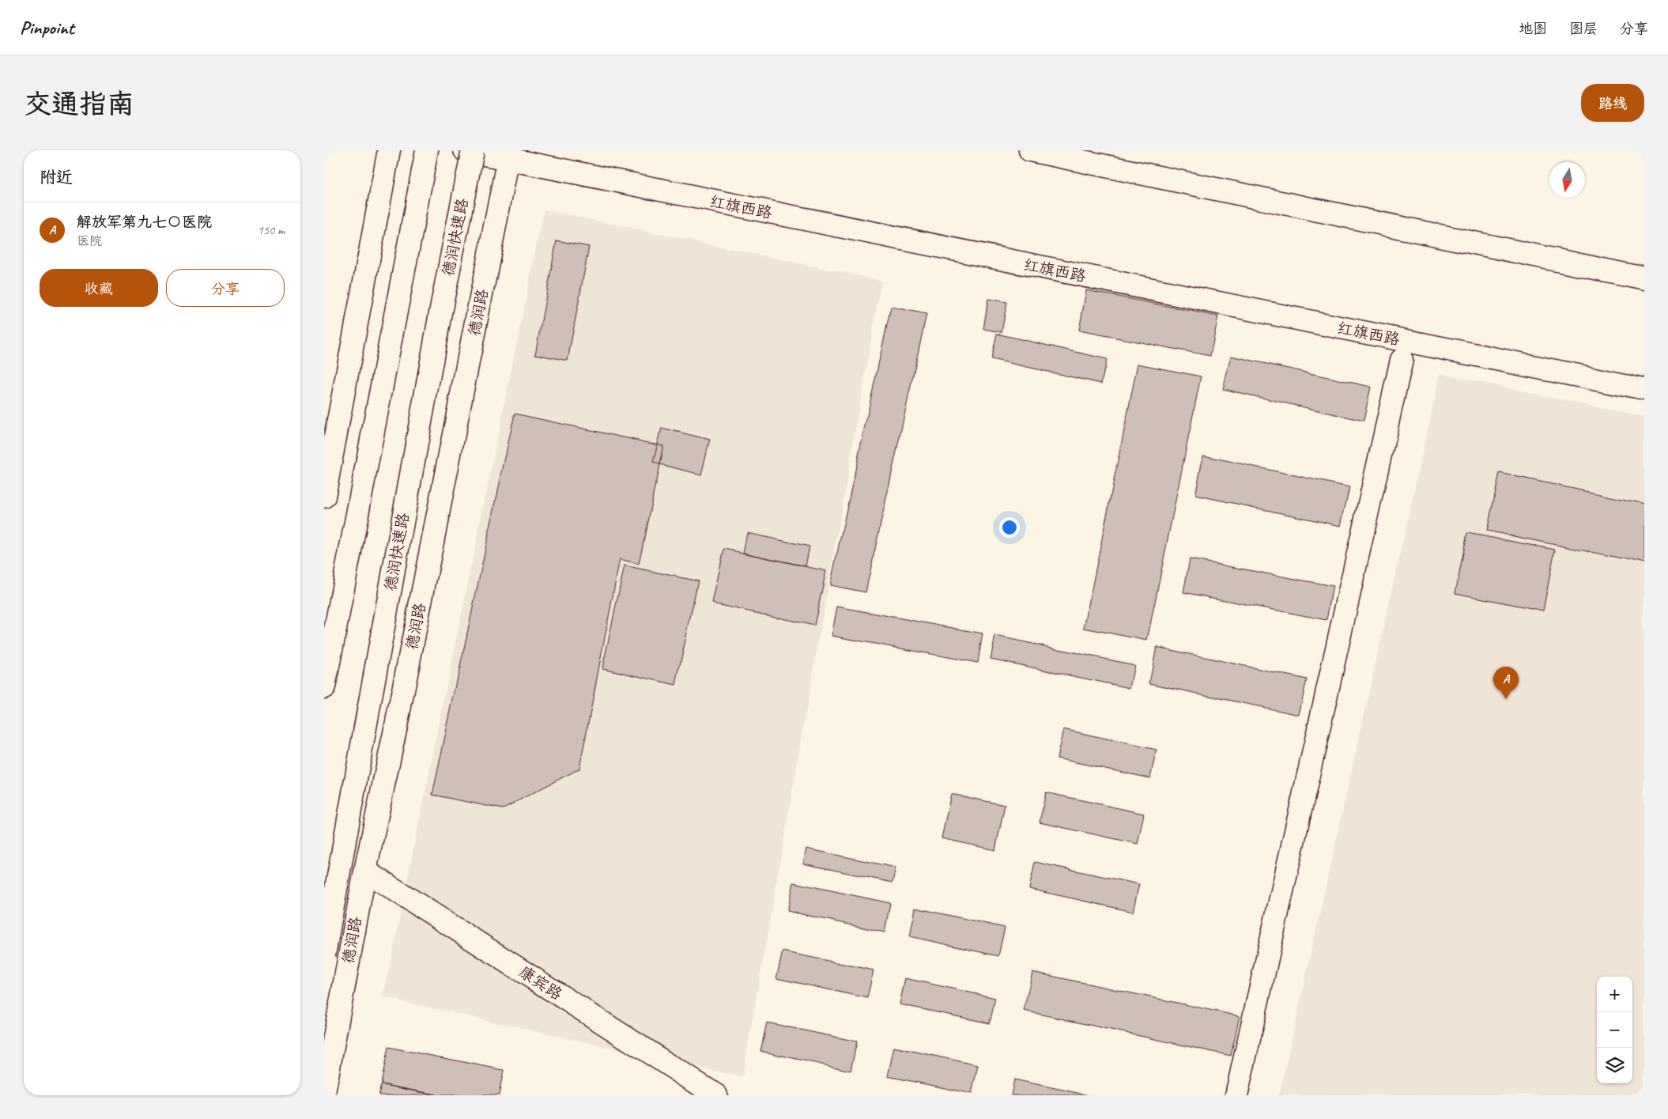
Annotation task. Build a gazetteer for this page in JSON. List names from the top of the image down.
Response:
{
  "streets": {
    "main road": [
      "红旗西路",
      "德润快速路",
      "德润路",
      "康宾路"
    ]
  },
  "crossings": [
    ["红旗西路", "德润路"],
    ["德润路", "康宾路"]
  ],
  "north": "bottom",
  "page": {
    "header": "Pinpoint",
    "nav": ["地图", "图层", "分享"],
    "buttons": [
      "路线",
      ["收藏", "分享"]
    ],
    "title": "交通指南",
    "heading": "附近",
    "list": [
      {
        "mark": "A",
        "name": "解放军第九七〇医院",
        "note": "医院",
        "value": "150 m"
      }
    ],
    "pins": "A",
    "map_buttons": ["+", "−"]
  }
}
